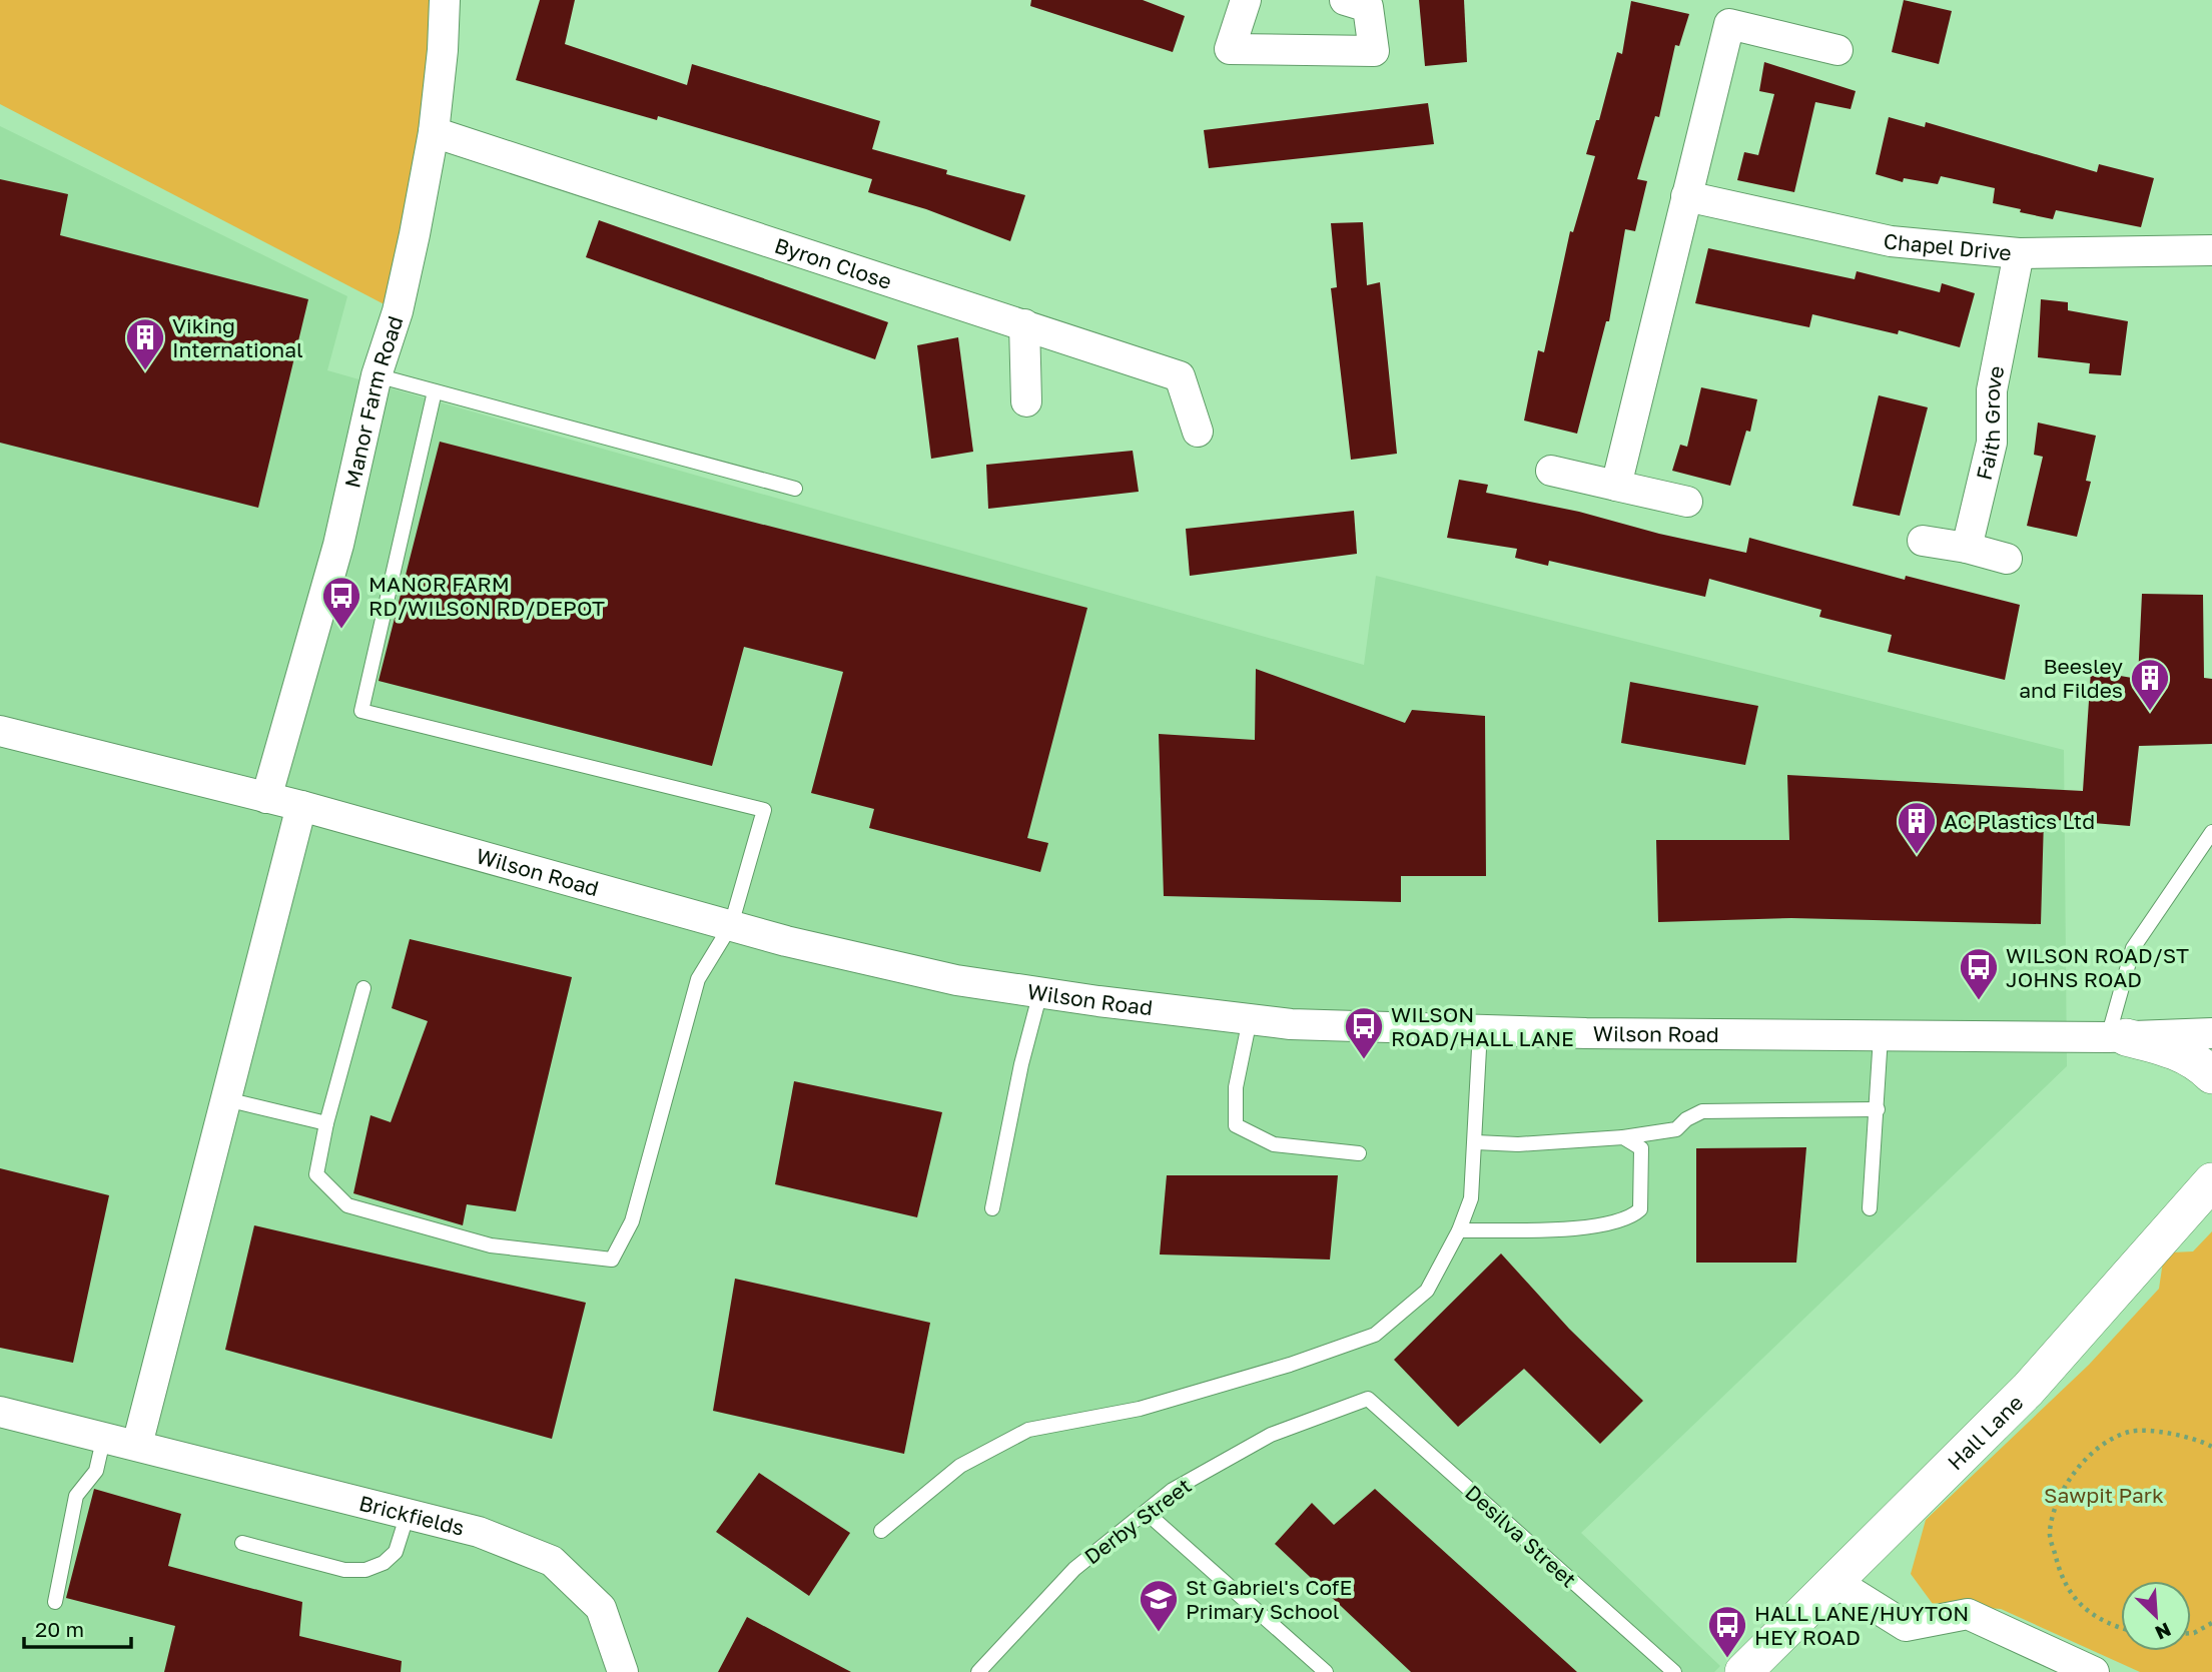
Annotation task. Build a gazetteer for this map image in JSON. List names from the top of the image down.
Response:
{
  "streets": {
    "street": [
      "Chapel Drive",
      "Byron Close",
      "Manor Farm Road",
      "Faith Grove",
      "Wilson Road",
      "Hall Lane",
      "Brickfields"
    ],
    "lane": ["Derby Street", "Desilva Street"]
  },
  "crossings": [
    ["Chapel Drive", "Faith Grove"],
    ["Byron Close", "Manor Farm Road"],
    ["Manor Farm Road", "Wilson Road"],
    ["Derby Street", "Desilva Street"]
  ],
  "parks": ["Sawpit Park"],
  "places": {
    "building": ["Viking International", "Beesley and Fildes", "AC Plastics Ltd"],
    "bus stop": [
      "MANOR FARM RD/WILSON RD/DEPOT",
      "WILSON ROAD/ST JOHNS ROAD",
      "WILSON ROAD/HALL LANE",
      "HALL LANE/HUYTON HEY ROAD"
    ],
    "school or university": ["St Gabriel's CofE Primary School"]
  },
  "scale_bar": "20 m",
  "north": "bottom right"
}
